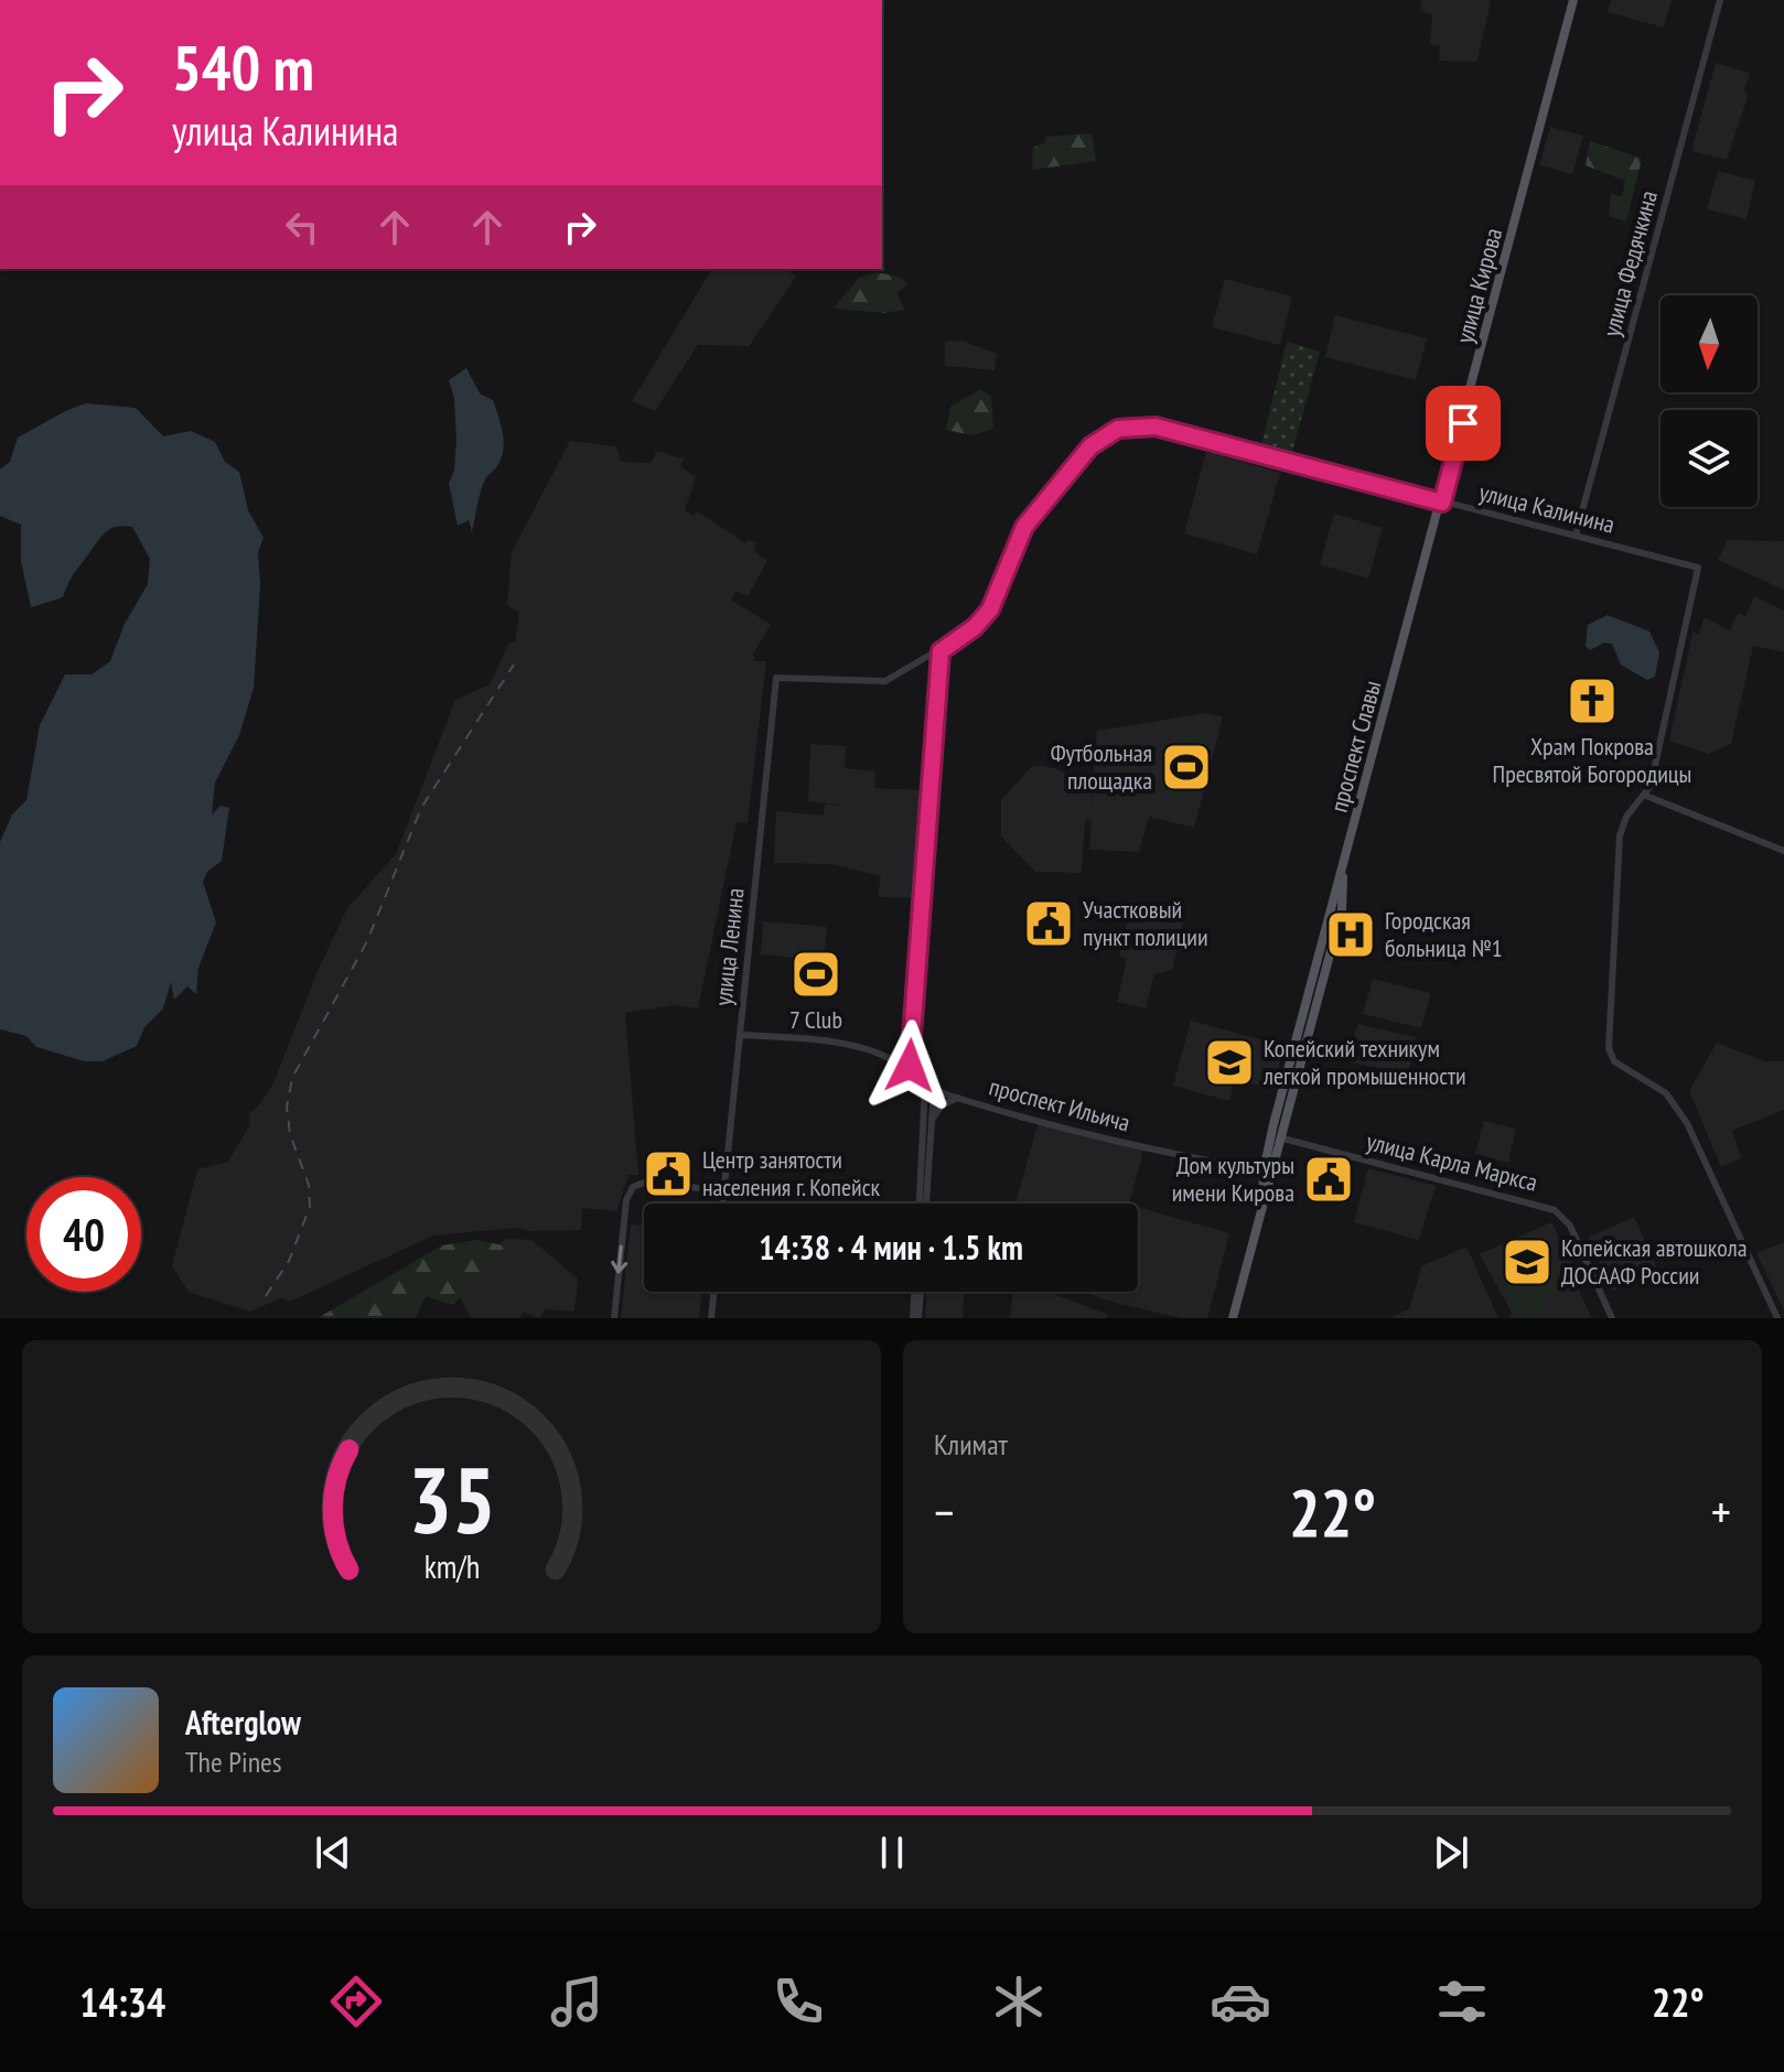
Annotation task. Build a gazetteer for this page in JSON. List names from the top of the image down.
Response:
{
  "streets": {
    "main road": ["улица Кирова", "проспект Славы", "улица Карла Маркса"],
    "street": [
      "улица Федячкина",
      "улица Калинина",
      "улица Ленина",
      "проспект Ильича"
    ]
  },
  "crossings": [
    ["улица Федячкина", "улица Калинина"],
    ["улица Кирова", "улица Калинина"],
    ["улица Кирова", "проспект Славы"],
    ["улица Калинина", "улица Ленина"],
    ["проспект Славы", "проспект Ильича"],
    ["проспект Славы", "улица Карла Маркса"],
    ["улица Ленина", "проспект Ильича"]
  ],
  "places": {
    "church": ["Храм Покрова Пресвятой Богородицы"],
    "sports": ["Футбольная площадка", "7 Club"],
    "public building": ["Участковый пункт полиции", "Центр занятости населения г. Копейск", "Дом культуры имени Кирова"],
    "hospital": ["Городская больница №1"],
    "school or university": ["Копейский техникум легкой промышенности", "Копейская автошкола ДОСААФ России"]
  },
  "north": "bottom",
  "page": {
    "turn": ["540 m", "улица Калинина"],
    "limit": "40",
    "trip": "14:38 · 4 мин · 1.5 km",
    "tile": "Климат",
    "heat": ["−", "22°", "+"],
    "song": ["Afterglow", "The Pines"],
    "tabs": ["14:34", "22°"],
    "gauge": ["35", "km/h"]
  }
}
